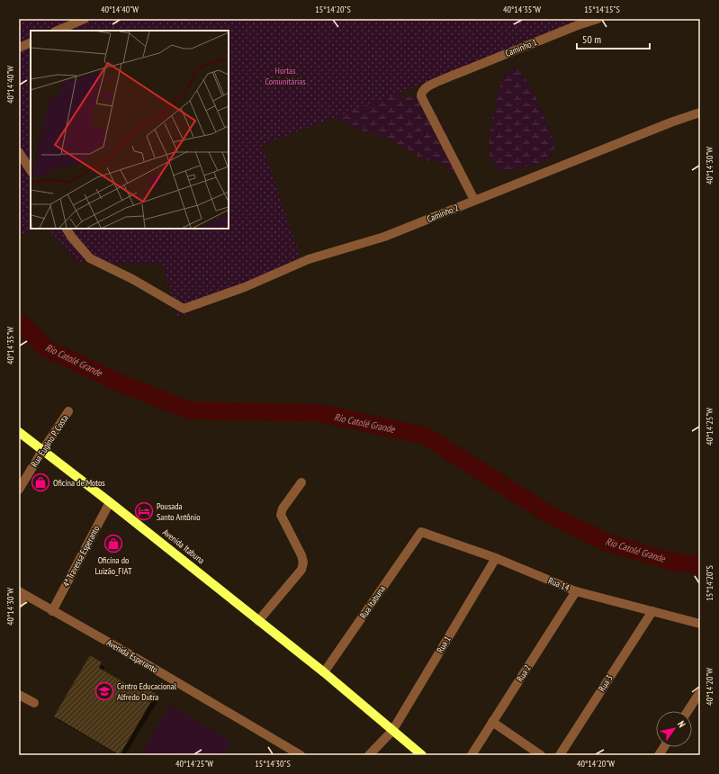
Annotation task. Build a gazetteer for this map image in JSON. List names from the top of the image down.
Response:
{
  "streets": {
    "main road": ["Avenida Itabuna"],
    "street": [
      "Caminho 1",
      "Caminho 2",
      "Rua Eugino P. Costa",
      "4ª Travessa Esperanto",
      "Rua 14",
      "Rua Itabuna",
      "Rua 1",
      "Avenida Esperanto",
      "Rua 2",
      "Rua 3"
    ]
  },
  "crossings": [
    ["Caminho 1", "Caminho 2"],
    ["Rua Eugino P. Costa", "Avenida Itabuna"],
    ["Avenida Itabuna", "4ª Travessa Esperanto"],
    ["Avenida Itabuna", "Rua Itabuna"],
    ["Avenida Itabuna", "Rua 1"],
    ["4ª Travessa Esperanto", "Avenida Esperanto"],
    ["Rua 14", "Rua Itabuna"],
    ["Rua 14", "Rua 1"],
    ["Rua 14", "Rua 2"],
    ["Rua 14", "Rua 3"]
  ],
  "water": ["Rio Catolé Grande"],
  "parks": ["Hortas Comunitárias"],
  "places": {
    "shop": ["Oficína de Motos", "Oficína do Luizão_FIAT"],
    "hotel": ["Pousada Santo Antônio"],
    "school or university": ["Centro Educacional Alfredo Dutra"]
  },
  "scale_bar": "50 m",
  "north": "top right",
  "coordinates": [
    "40°14'40\"W",
    "15°14'20\"S",
    "40°14'35\"W",
    "15°14'15\"S",
    "40°14'30\"W",
    "40°14'25\"W",
    "40°14'20\"W",
    "15°14'30\"S"
  ]
}
